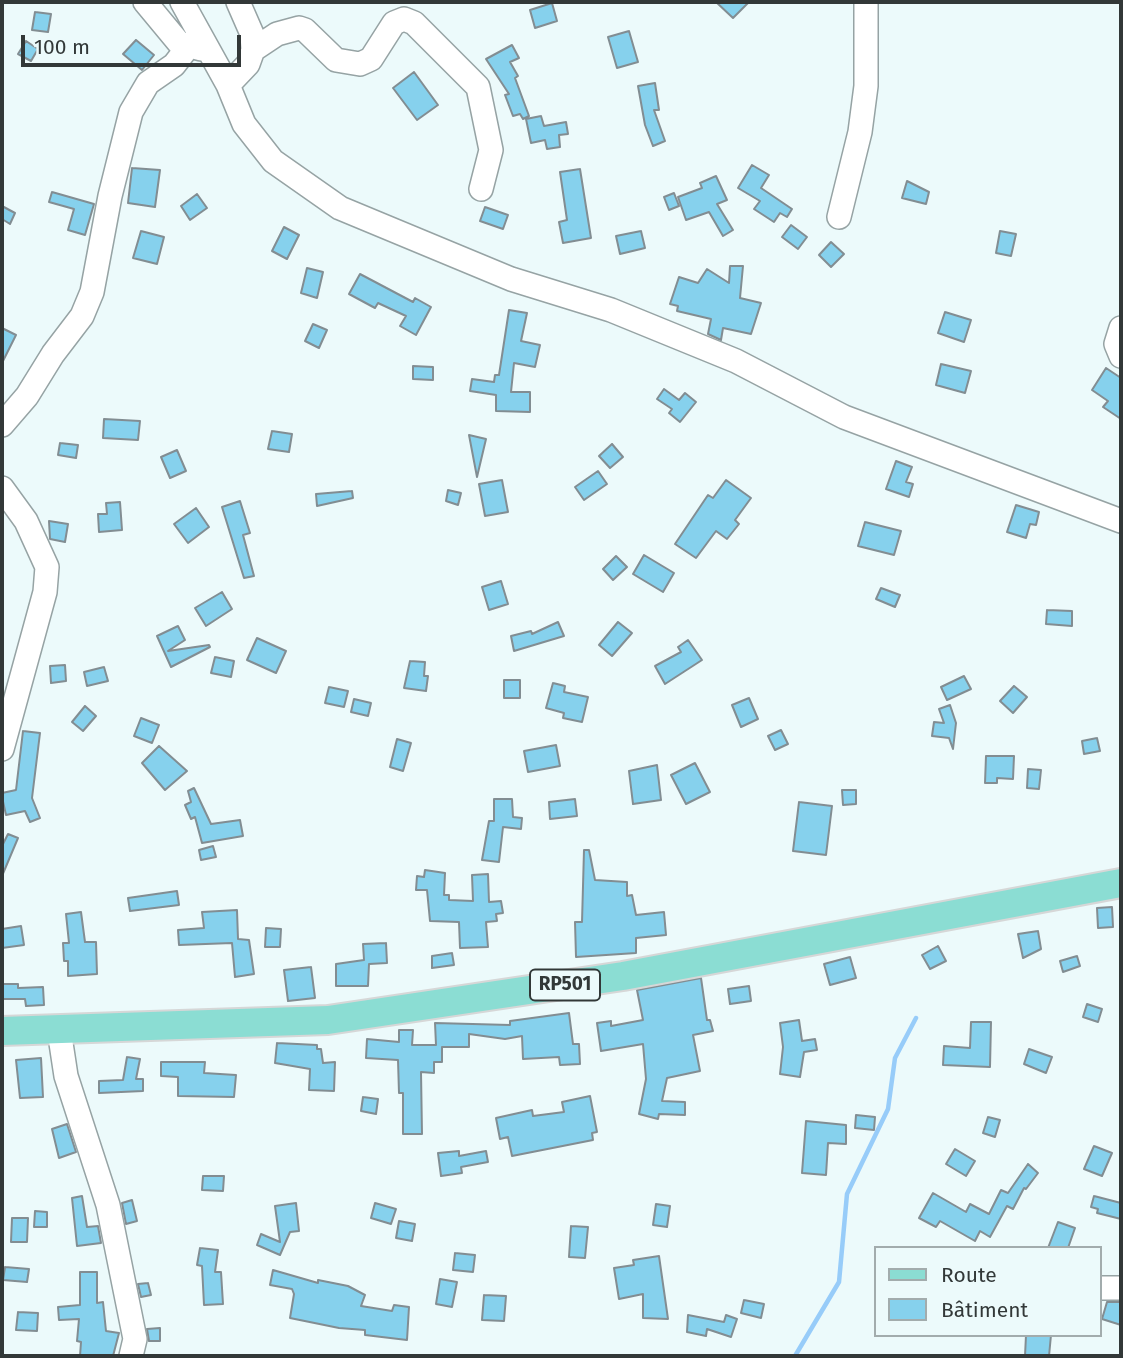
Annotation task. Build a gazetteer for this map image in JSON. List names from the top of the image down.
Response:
{
  "streets": {
    "main road": ["RP501"]
  },
  "legend": ["Route", "Bâtiment"],
  "scale_bar": "100 m"
}
